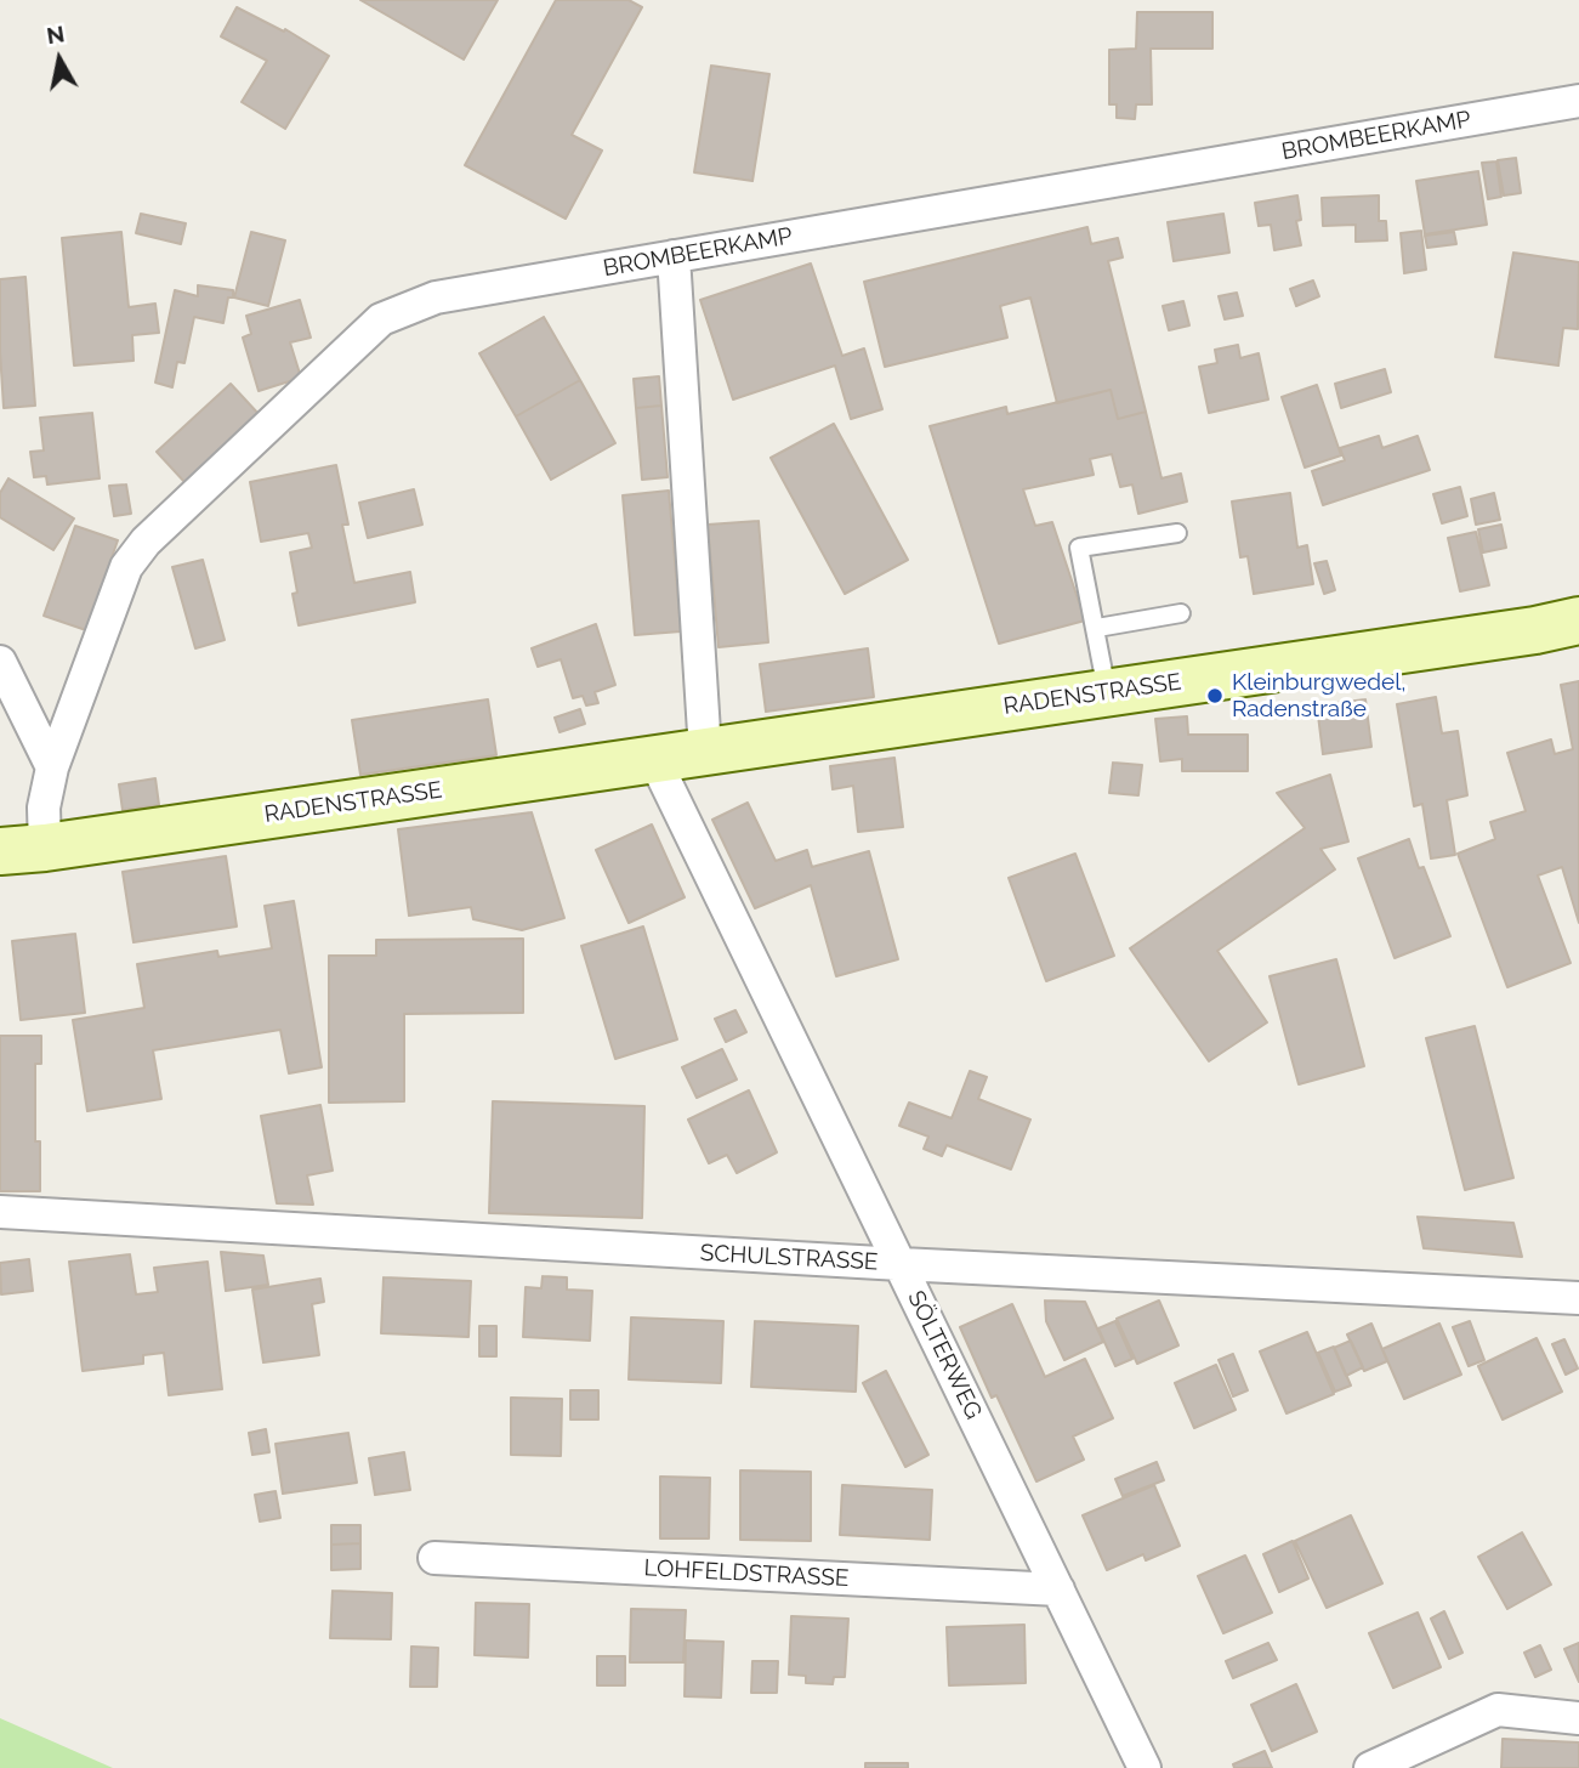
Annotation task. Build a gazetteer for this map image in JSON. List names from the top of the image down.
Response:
{
  "streets": {
    "street": [
      "BROMBEERKAMP",
      "RADENSTRASSE",
      "SCHULSTRASSE",
      "SÖLTERWEG",
      "LOHFELDSTRASSE"
    ]
  },
  "crossings": [
    ["BROMBEERKAMP", "RADENSTRASSE"],
    ["RADENSTRASSE", "SÖLTERWEG"],
    ["SCHULSTRASSE", "SÖLTERWEG"],
    ["SÖLTERWEG", "LOHFELDSTRASSE"]
  ],
  "places": ["Kleinburgwedel, Radenstraße"],
  "north": "top"
}
